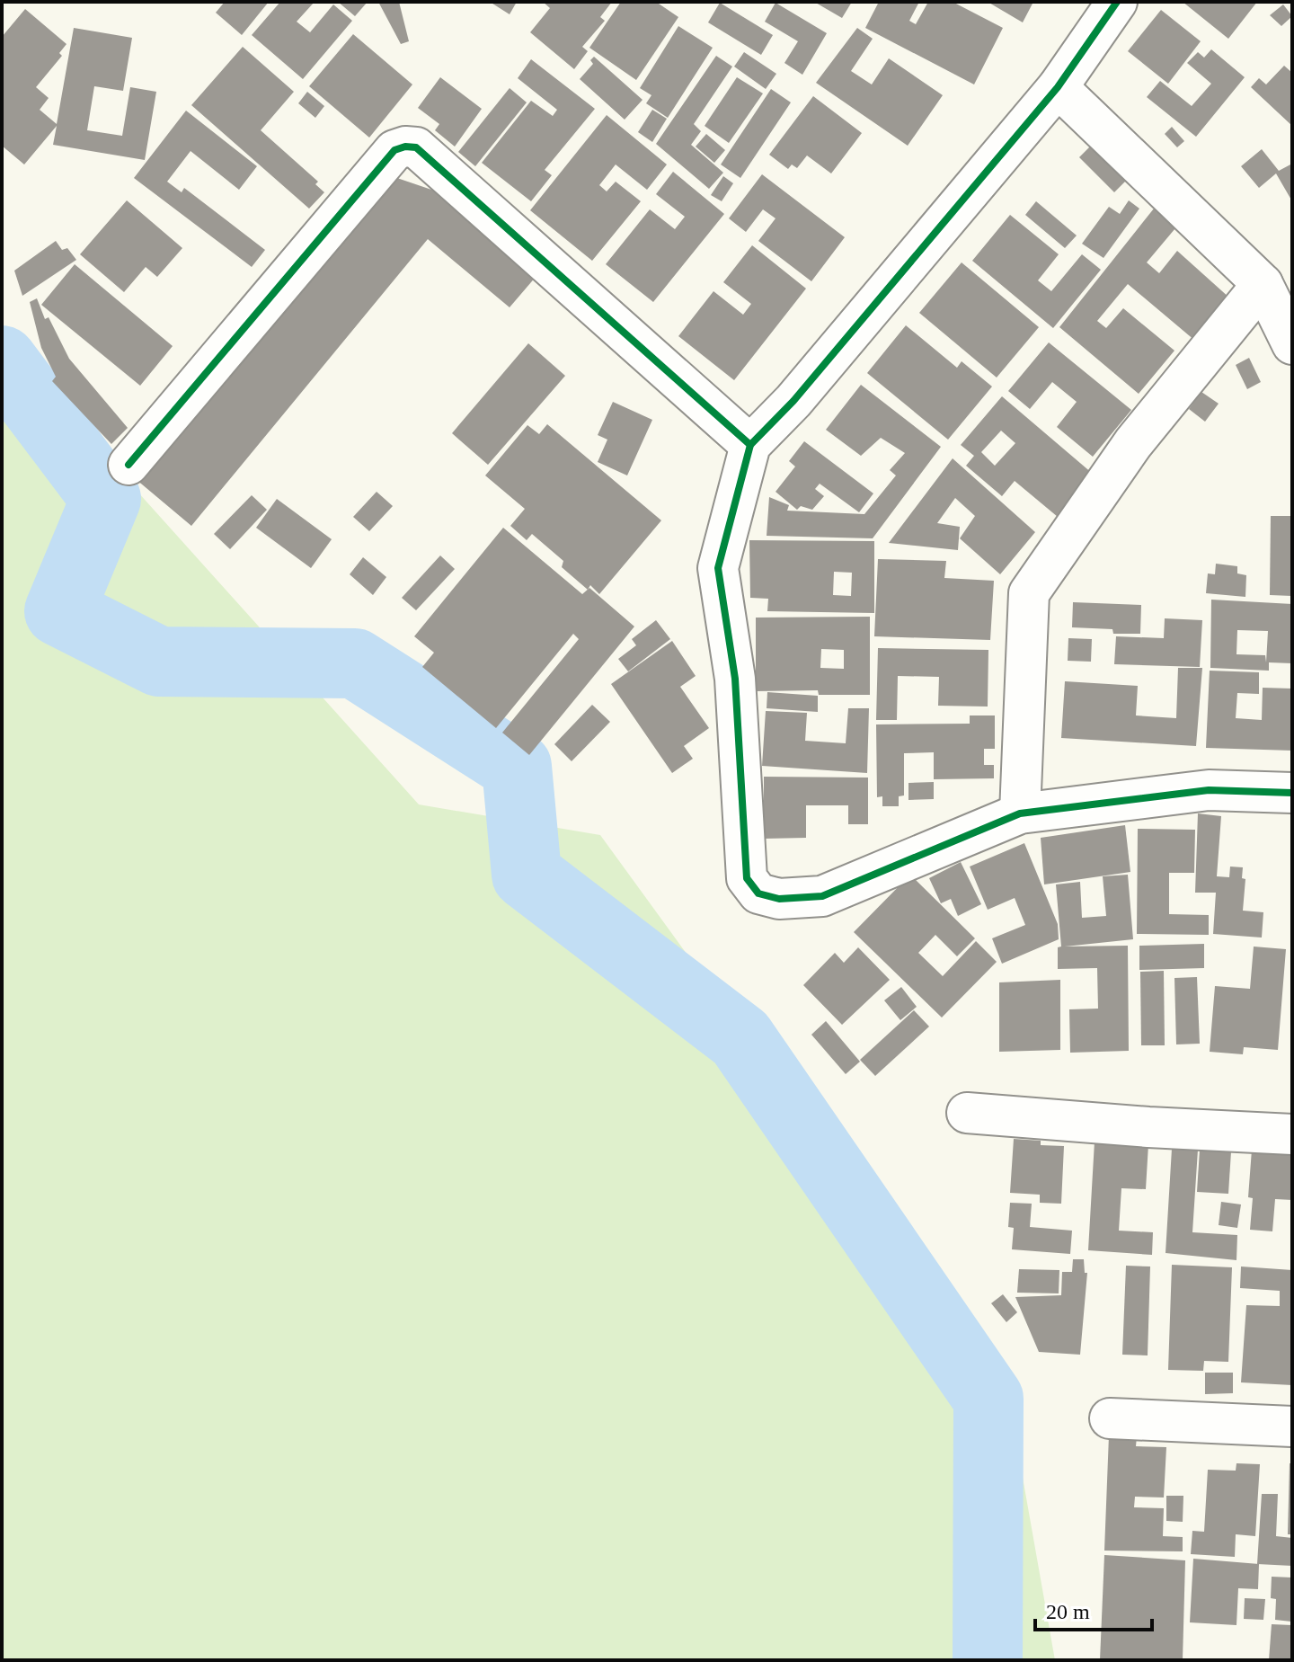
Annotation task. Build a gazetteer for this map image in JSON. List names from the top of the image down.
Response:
{
  "scale_bar": "20 m"
}
